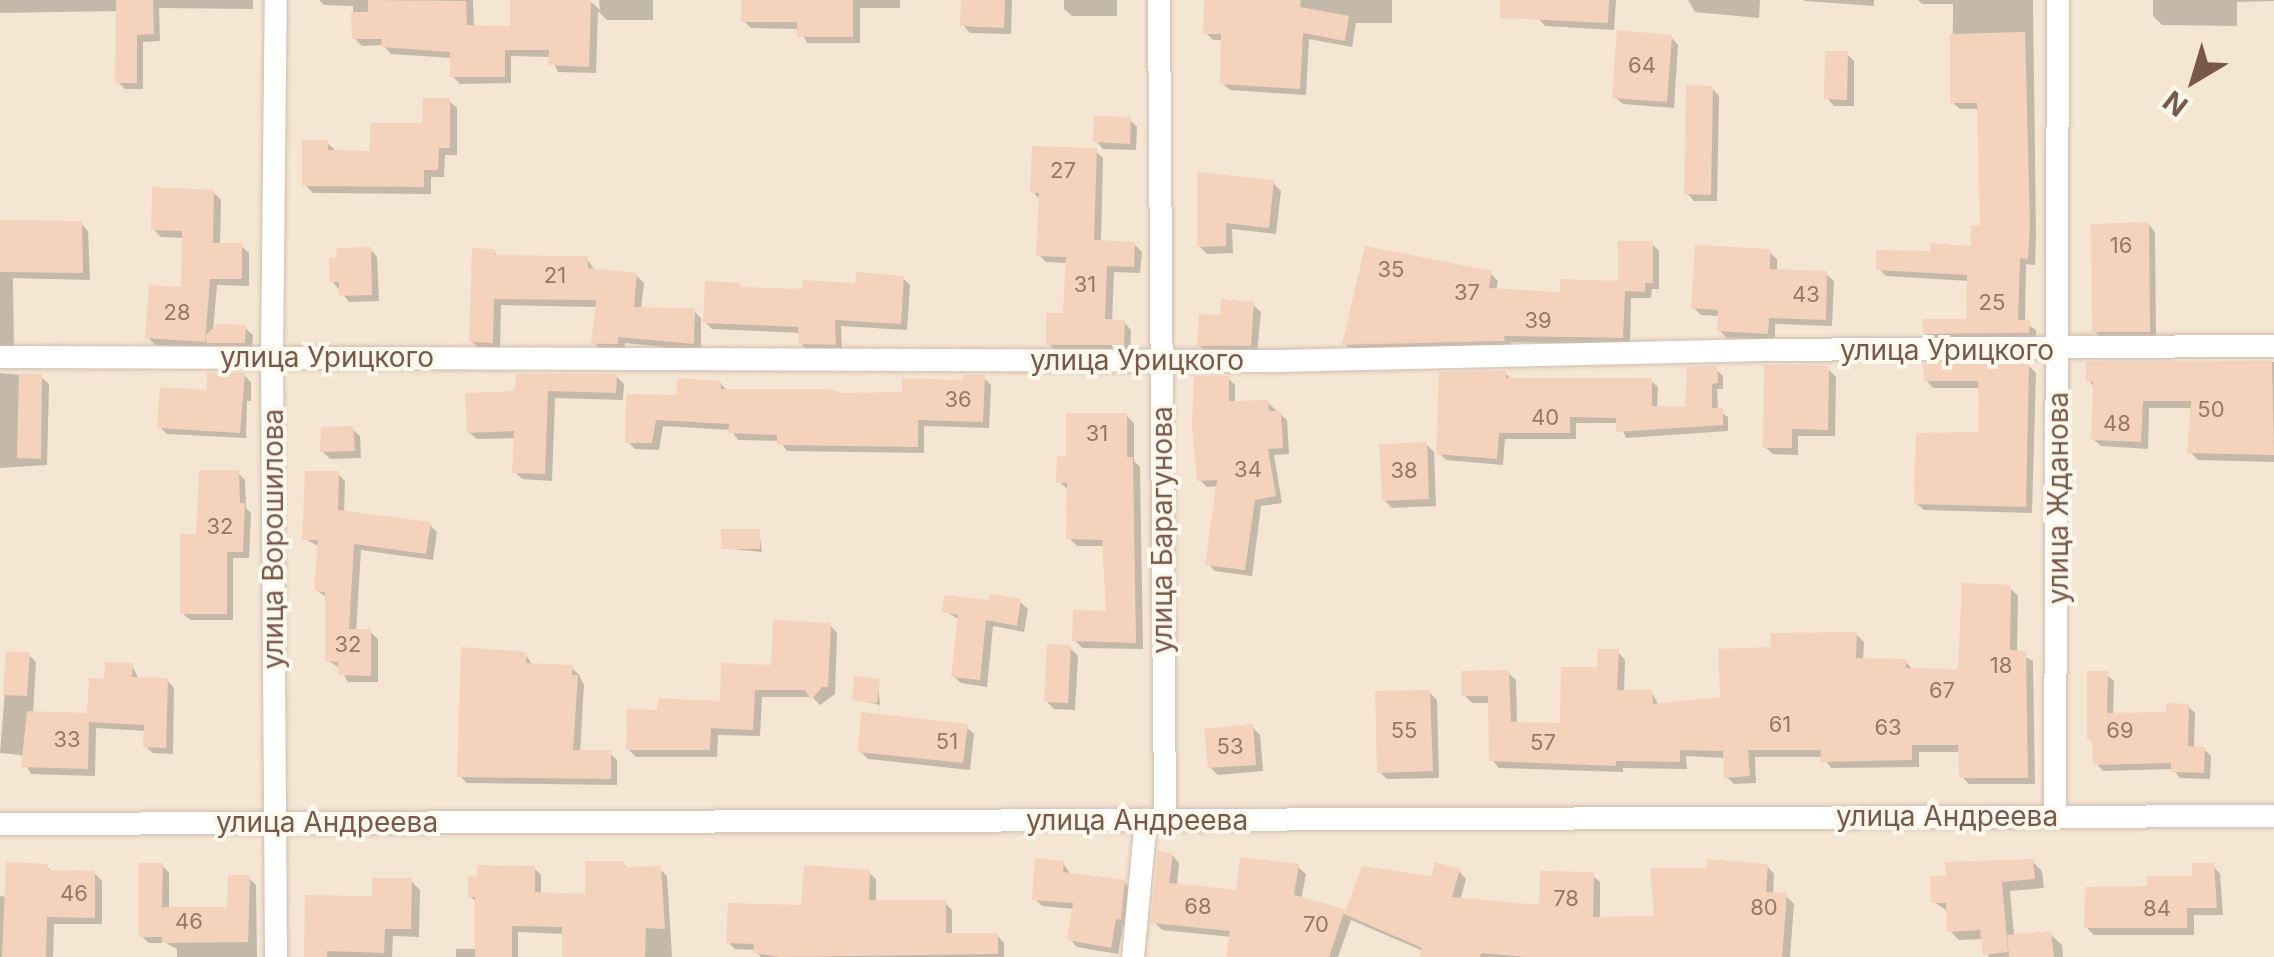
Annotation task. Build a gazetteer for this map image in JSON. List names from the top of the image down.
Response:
{
  "streets": {
    "street": [
      "улица Урицкого",
      "улица Жданова",
      "улица Барагунова",
      "улица Ворошилова",
      "улица Андреева"
    ]
  },
  "crossings": [
    ["улица Урицкого", "улица Жданова"],
    ["улица Урицкого", "улица Барагунова"],
    ["улица Урицкого", "улица Ворошилова"],
    ["улица Жданова", "улица Андреева"],
    ["улица Барагунова", "улица Андреева"],
    ["улица Ворошилова", "улица Андреева"]
  ],
  "house_numbers": [
    "64",
    "27",
    "16",
    "35",
    "21",
    "31",
    "37",
    "43",
    "25",
    "28",
    "39",
    "36",
    "50",
    "40",
    "48",
    "31",
    "34",
    "38",
    "32",
    "32",
    "18",
    "67",
    "61",
    "63",
    "55",
    "69",
    "33",
    "51",
    "57",
    "53",
    "46",
    "78",
    "68",
    "80",
    "84",
    "46",
    "70"
  ],
  "north": "bottom left"
}
